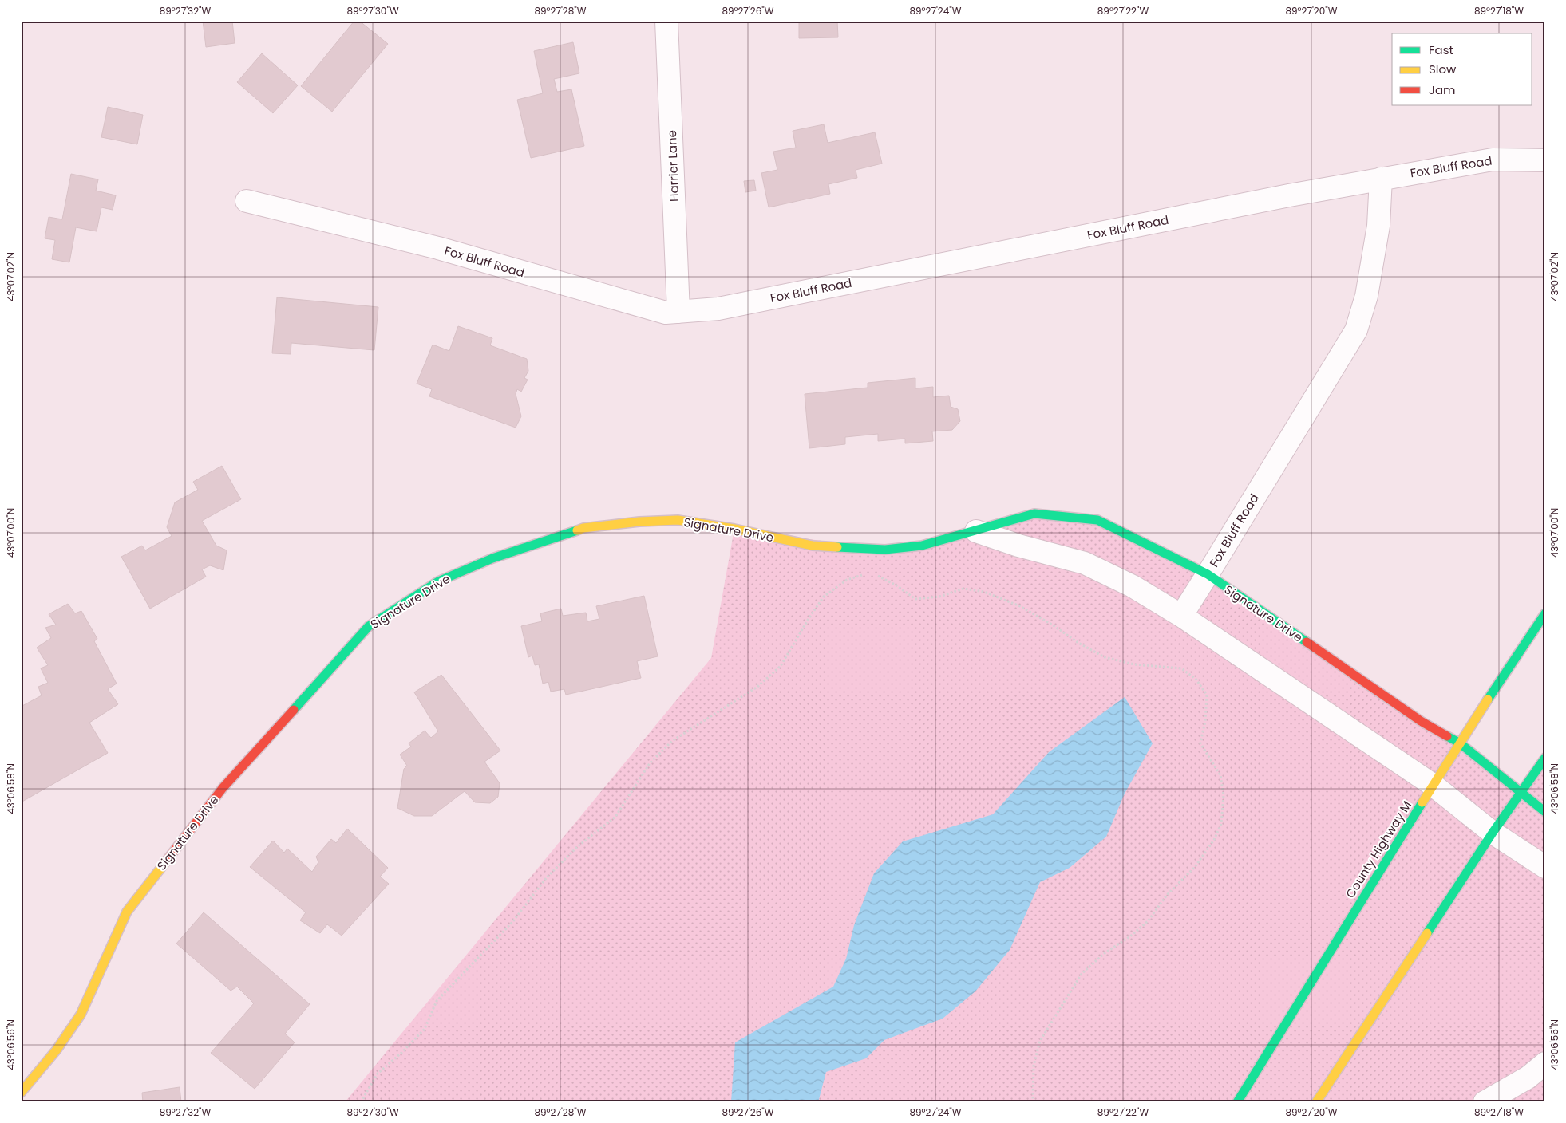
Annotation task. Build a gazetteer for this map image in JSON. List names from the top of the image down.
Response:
{
  "streets": {
    "street": [
      "Harrier Lane",
      "Fox Bluff Road",
      "Signature Drive",
      "County Highway M"
    ]
  },
  "crossings": [
    ["Harrier Lane", "Fox Bluff Road"],
    ["Fox Bluff Road", "Signature Drive"],
    ["Signature Drive", "County Highway M"]
  ],
  "legend": ["Fast", "Slow", "Jam"],
  "coordinates": [
    "89°27'32\"W",
    "89°27'30\"W",
    "89°27'28\"W",
    "89°27'26\"W",
    "89°27'24\"W",
    "89°27'22\"W",
    "89°27'20\"W",
    "89°27'18\"W",
    "43°07'02\"N",
    "43°07'00\"N",
    "43°06'58\"N",
    "43°06'56\"N"
  ]
}
